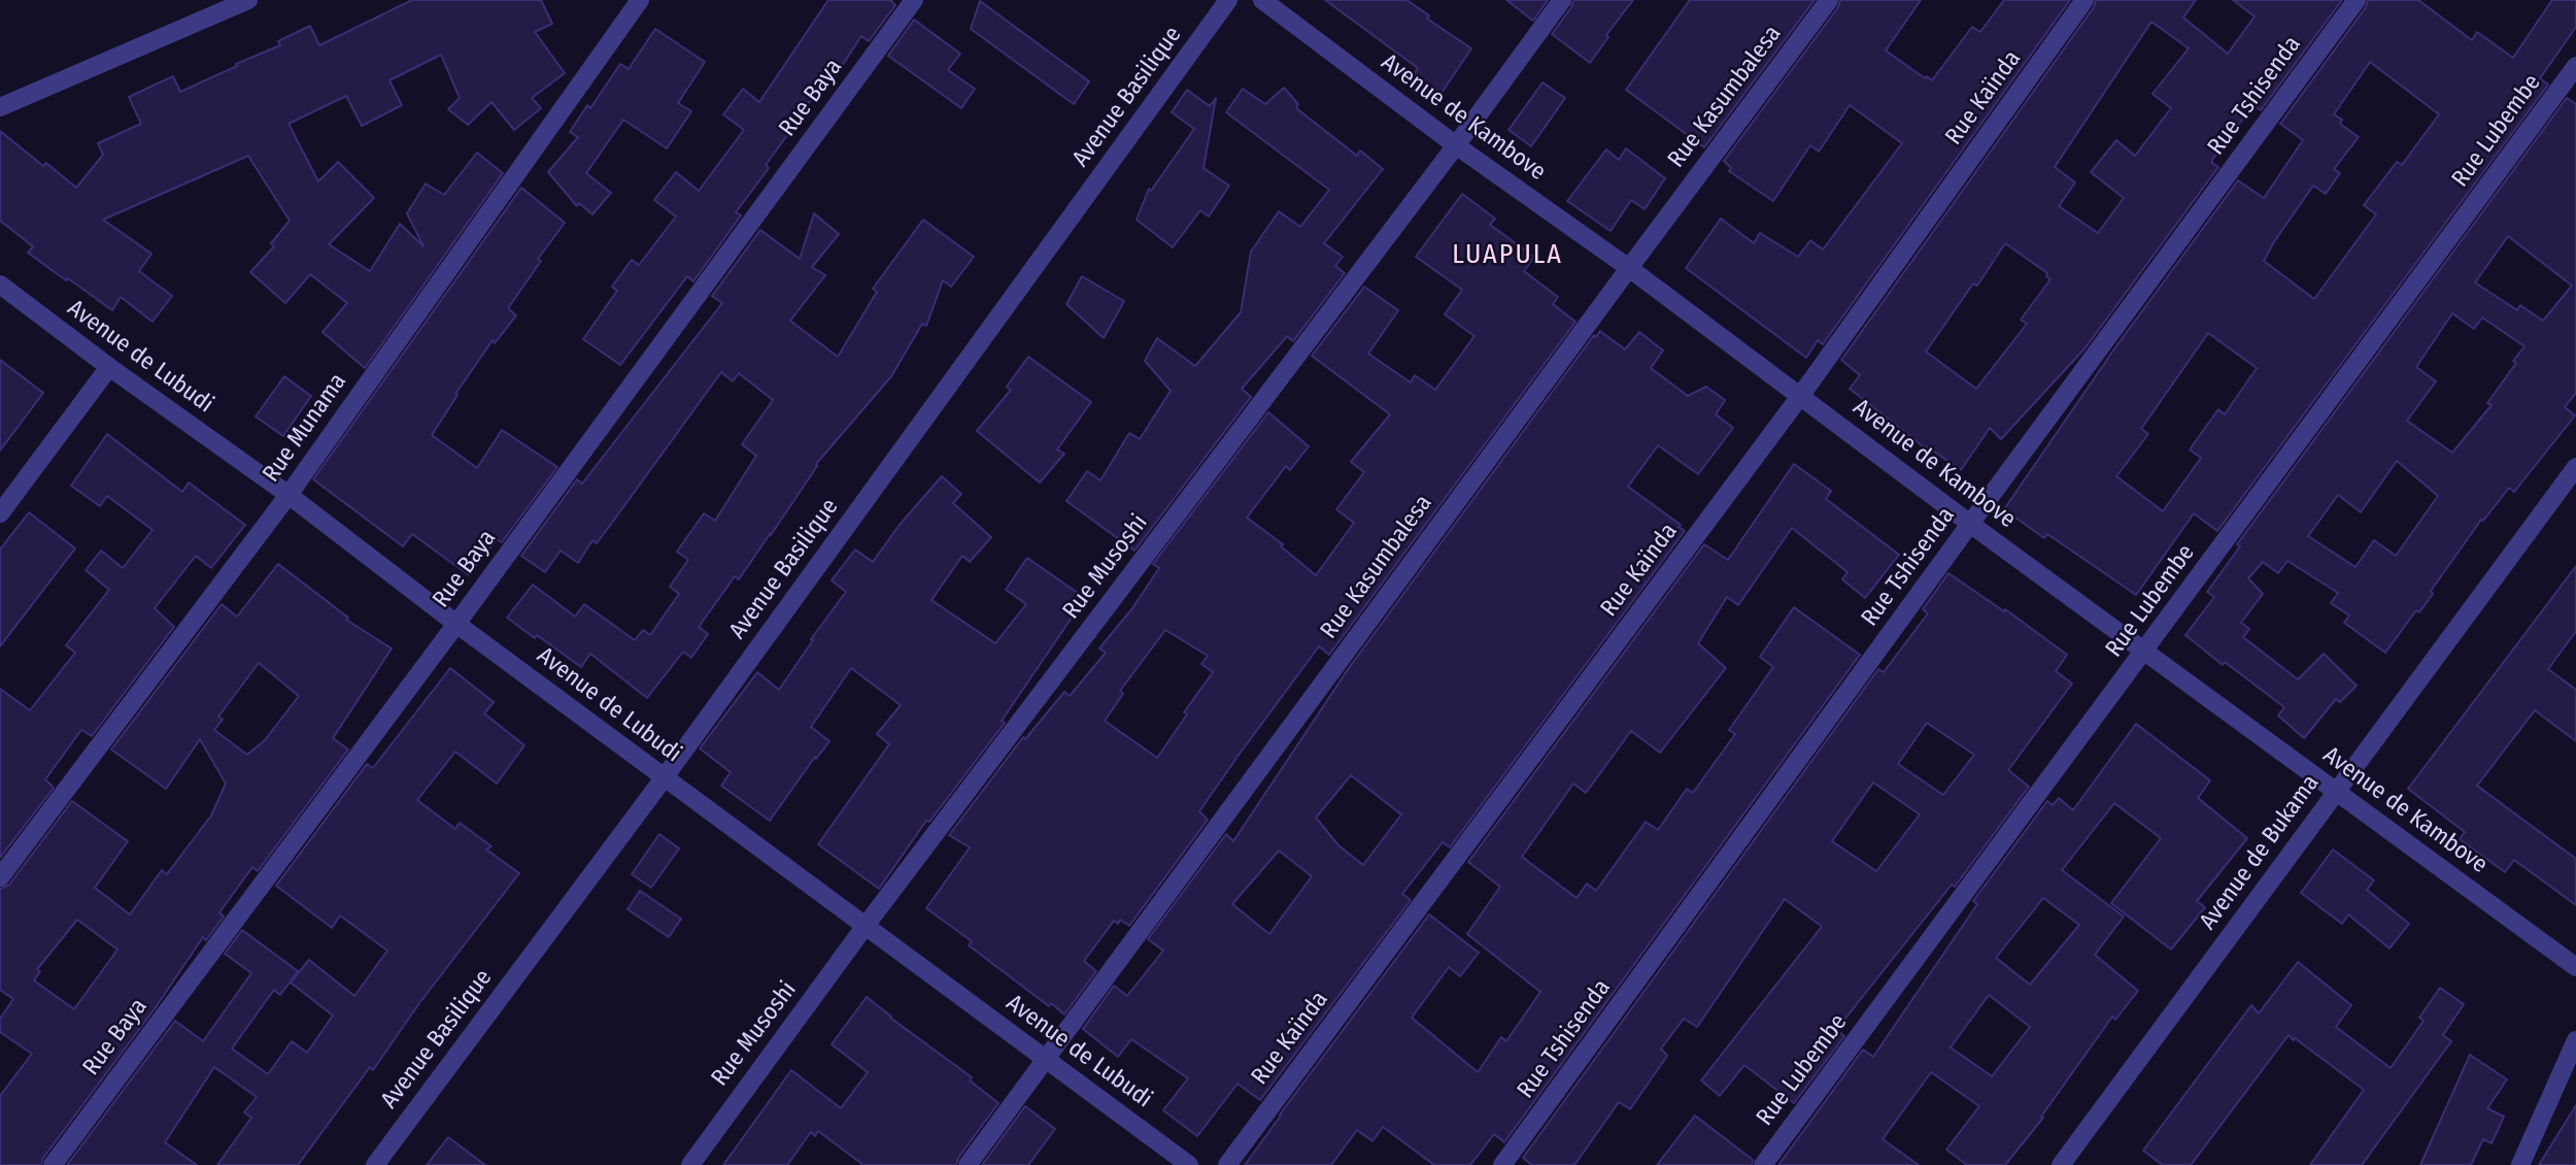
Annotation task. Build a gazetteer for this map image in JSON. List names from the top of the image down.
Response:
{
  "streets": {
    "street": [
      "Rue Tshisenda",
      "Avenue Basilique",
      "Rue Kasumbalesa",
      "Rue Baya",
      "Rue Kaïnda",
      "Avenue de Kambove",
      "Rue Lubembe",
      "Avenue de Lubudi",
      "Rue Munama",
      "Rue Musoshi",
      "Avenue de Bukama"
    ]
  },
  "crossings": [
    ["Rue Tshisenda", "Avenue de Kambove"],
    ["Avenue Basilique", "Avenue de Lubudi"],
    ["Rue Kasumbalesa", "Avenue de Kambove"],
    ["Rue Kasumbalesa", "Avenue de Lubudi"],
    ["Rue Baya", "Avenue de Lubudi"],
    ["Rue Kaïnda", "Avenue de Kambove"],
    ["Avenue de Kambove", "Rue Lubembe"],
    ["Avenue de Kambove", "Rue Musoshi"],
    ["Avenue de Kambove", "Avenue de Bukama"],
    ["Avenue de Lubudi", "Rue Munama"],
    ["Avenue de Lubudi", "Rue Musoshi"]
  ],
  "districts": ["LUAPULA"]
}
